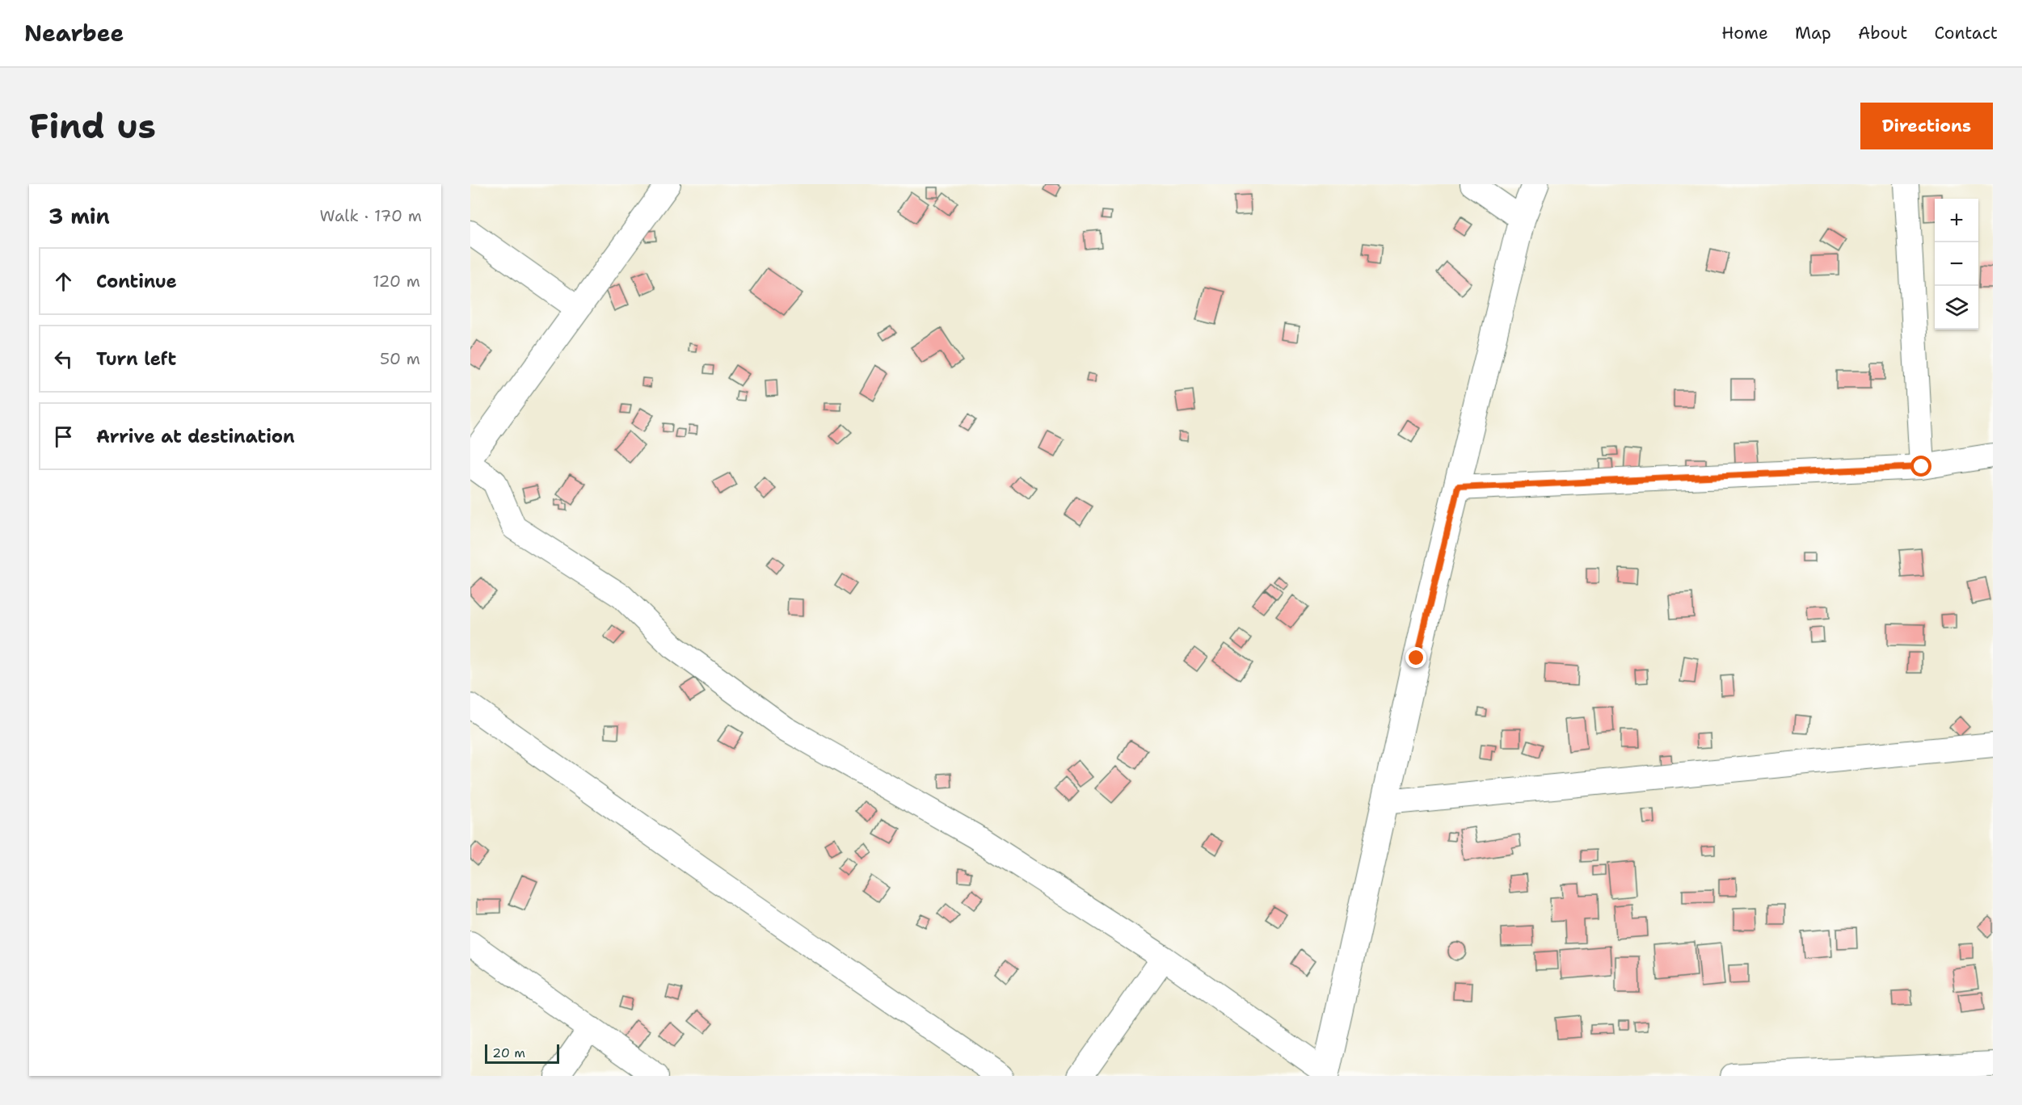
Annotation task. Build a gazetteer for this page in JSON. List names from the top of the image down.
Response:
{
  "scale_bar": "20 m",
  "page": {
    "header": "Nearbee",
    "nav": [
      "Home",
      "Map",
      "About",
      "Contact"
    ],
    "buttons": "Directions",
    "title": "Find us",
    "heading": ["3 min", "Walk · 170 m"],
    "map_buttons": ["+", "−"],
    "list": [
      ["Continue", "120 m"],
      ["Turn left", "50 m"],
      "Arrive at destination"
    ],
    "scale": "20 m"
  }
}
